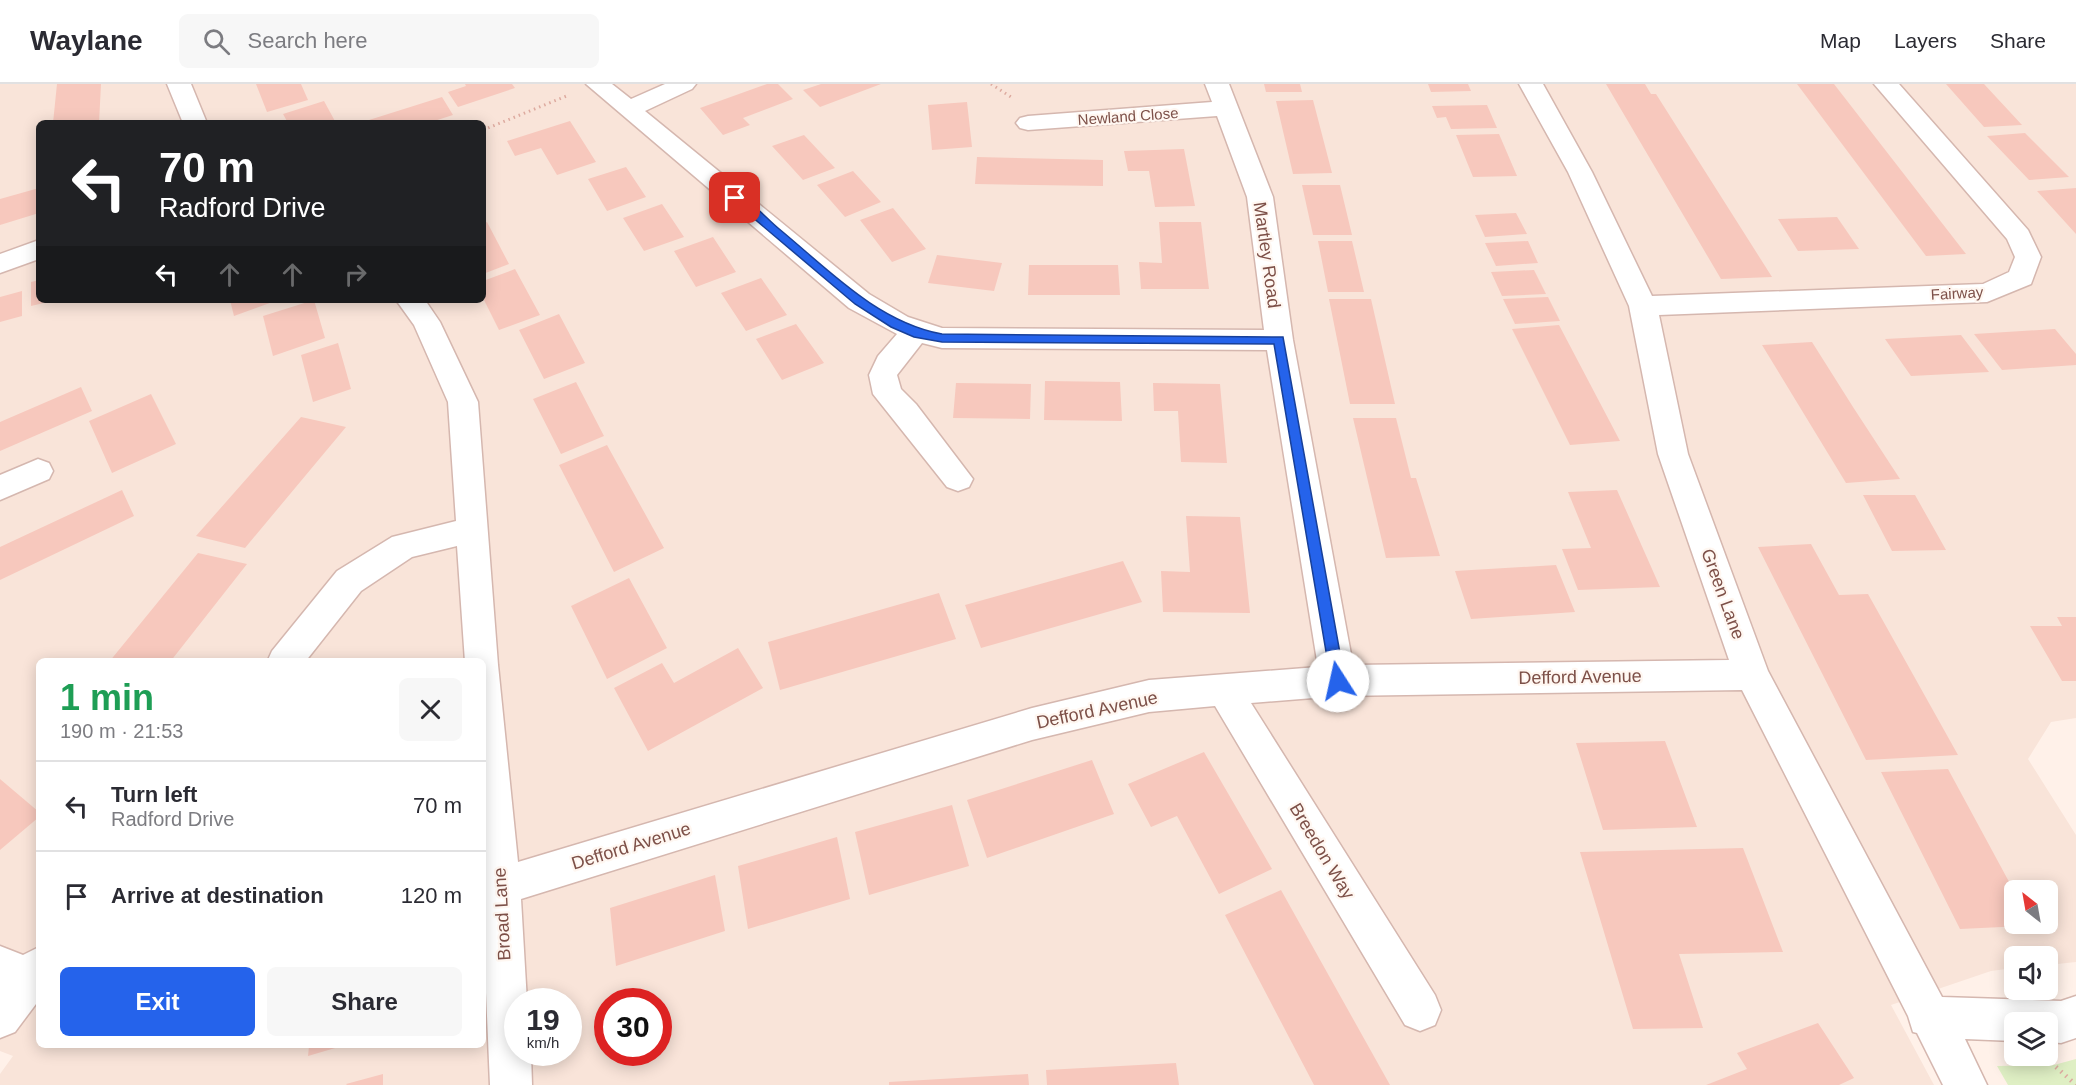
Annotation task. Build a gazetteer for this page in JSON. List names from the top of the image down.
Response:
{
  "streets": {
    "street": [
      "Newland Close",
      "Martley Road",
      "Fairway",
      "Green Lane",
      "Defford Avenue",
      "Breedon Way",
      "Broad Lane"
    ]
  },
  "crossings": [
    ["Newland Close", "Martley Road"],
    ["Martley Road", "Defford Avenue"],
    ["Fairway", "Green Lane"],
    ["Green Lane", "Defford Avenue"],
    ["Defford Avenue", "Breedon Way"],
    ["Defford Avenue", "Broad Lane"]
  ],
  "north": "top left",
  "page": {
    "header": "Waylane",
    "search": "Search here",
    "nav": ["Map", "Layers", "Share"],
    "turn": ["70 m", "Radford Drive"],
    "heading": ["1 min", "190 m · 21:53"],
    "list": [
      {
        "name": "Turn left",
        "note": "Radford Drive",
        "value": "70 m"
      },
      {
        "name": "Arrive at destination",
        "value": "120 m"
      }
    ],
    "buttons": ["Exit", "Share"],
    "speed": "19 km/h",
    "limit": "30"
  }
}
